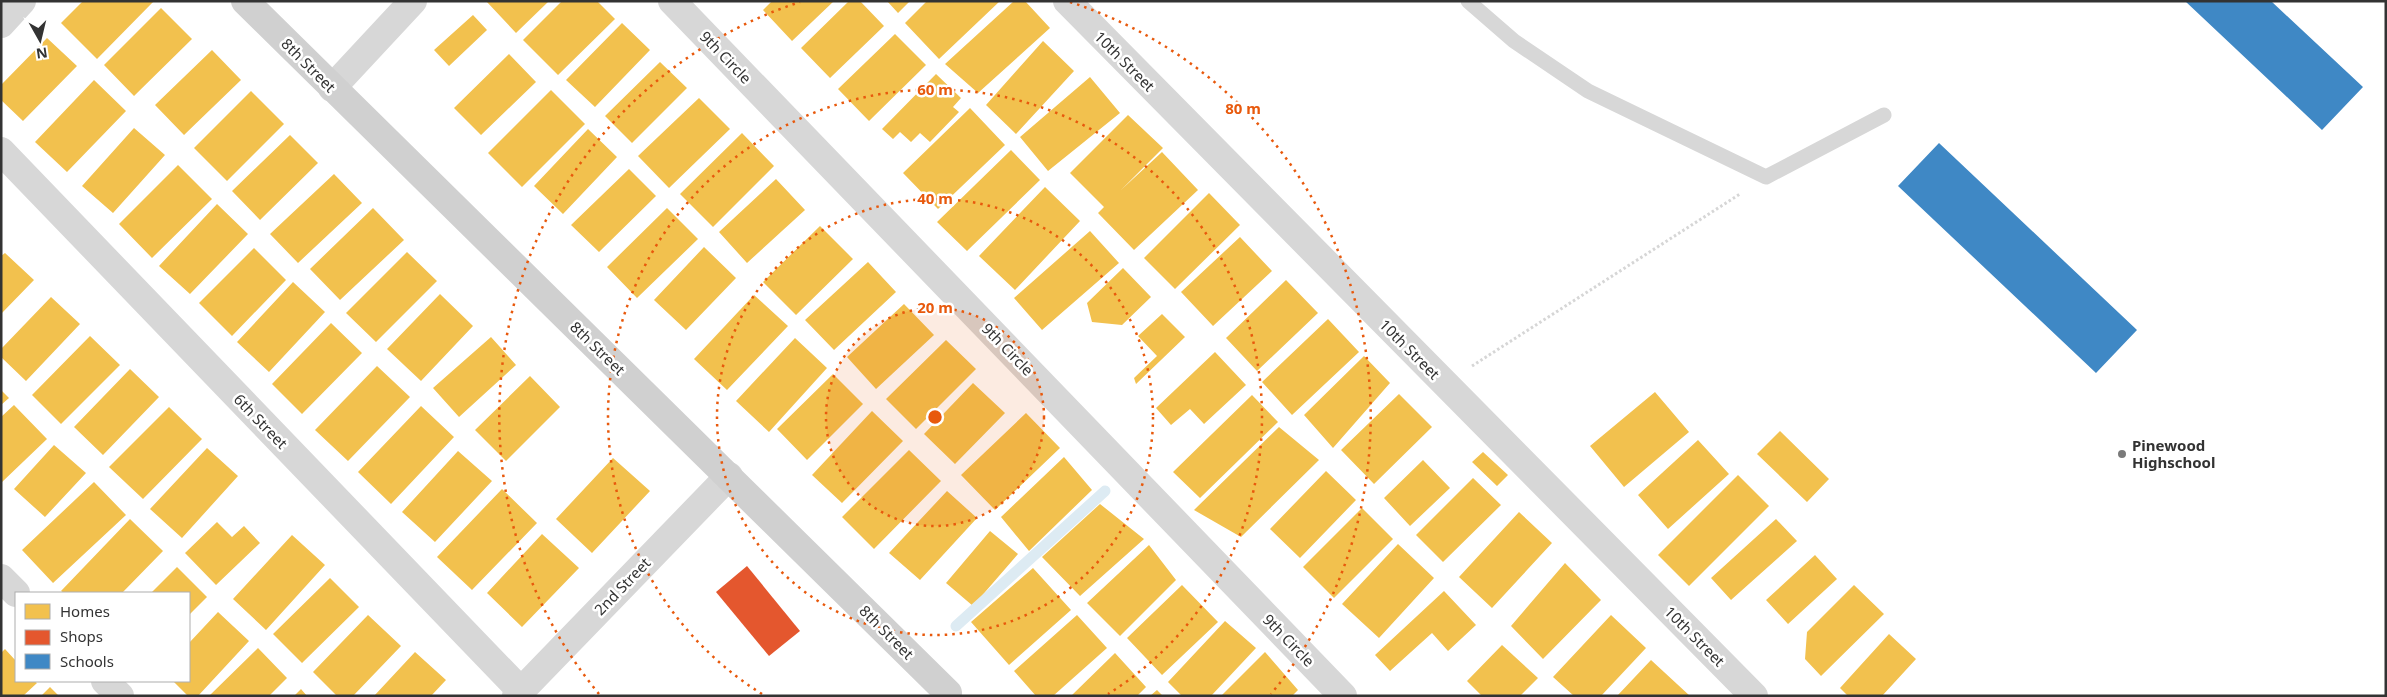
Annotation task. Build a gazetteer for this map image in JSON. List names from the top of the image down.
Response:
{
  "streets": {
    "street": [
      "9th Circle",
      "10th Street",
      "8th Street",
      "6th Street",
      "2nd Street"
    ]
  },
  "crossings": [
    ["8th Street", "2nd Street"],
    ["6th Street", "2nd Street"]
  ],
  "places": ["Pinewood Highschool"],
  "legend": ["Homes", "Shops", "Schools"],
  "north": "bottom",
  "rings": [
    "60 m",
    "80 m",
    "40 m",
    "20 m"
  ]
}
